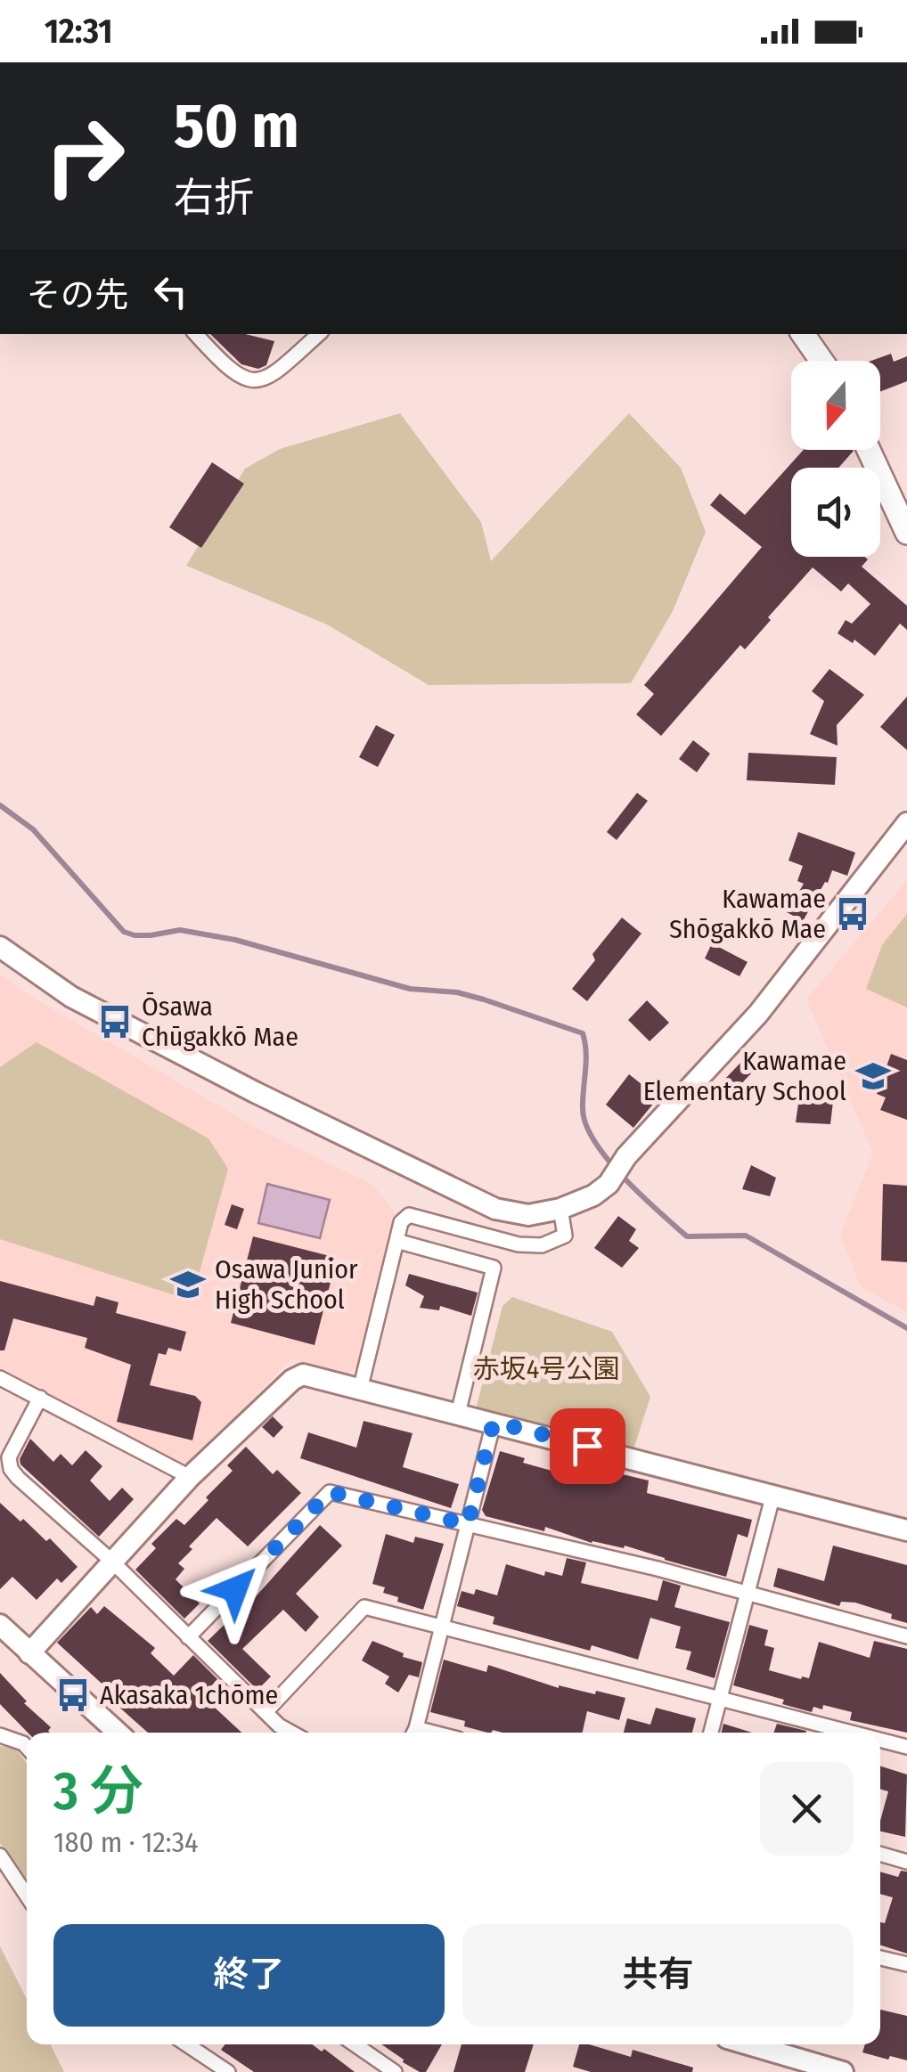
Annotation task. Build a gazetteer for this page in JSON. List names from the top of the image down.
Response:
{
  "parks": ["赤坂4号公園"],
  "places": {
    "bus stop": ["Kawamae Shōgakkō Mae", "Ōsawa Chūgakkō Mae", "Akasaka 1chōme"],
    "school or university": ["Kawamae Elementary School", "Osawa Junior High School"]
  },
  "north": "bottom",
  "page": {
    "status": "12:31",
    "turn": ["50 m", "右折"],
    "then": "その先",
    "heading": ["3 分", "180 m · 12:34"],
    "buttons": ["終了", "共有"]
  }
}
